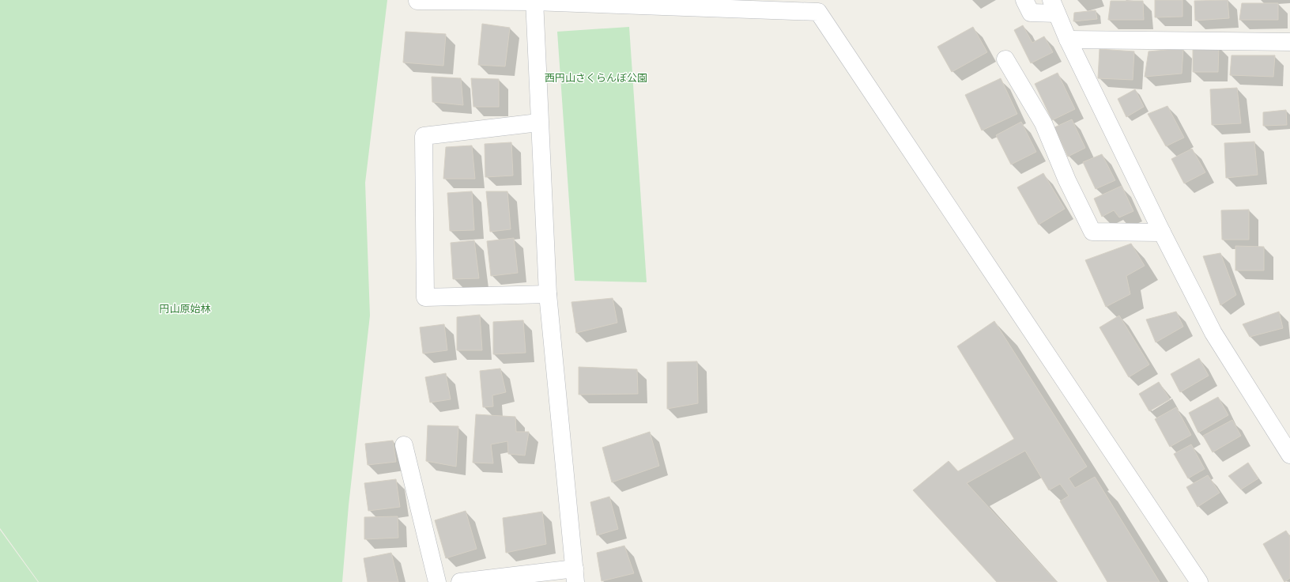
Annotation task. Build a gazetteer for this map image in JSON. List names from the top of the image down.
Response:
{
  "parks": ["西円山さくらんぼ公園", "円山原始林"]
}
